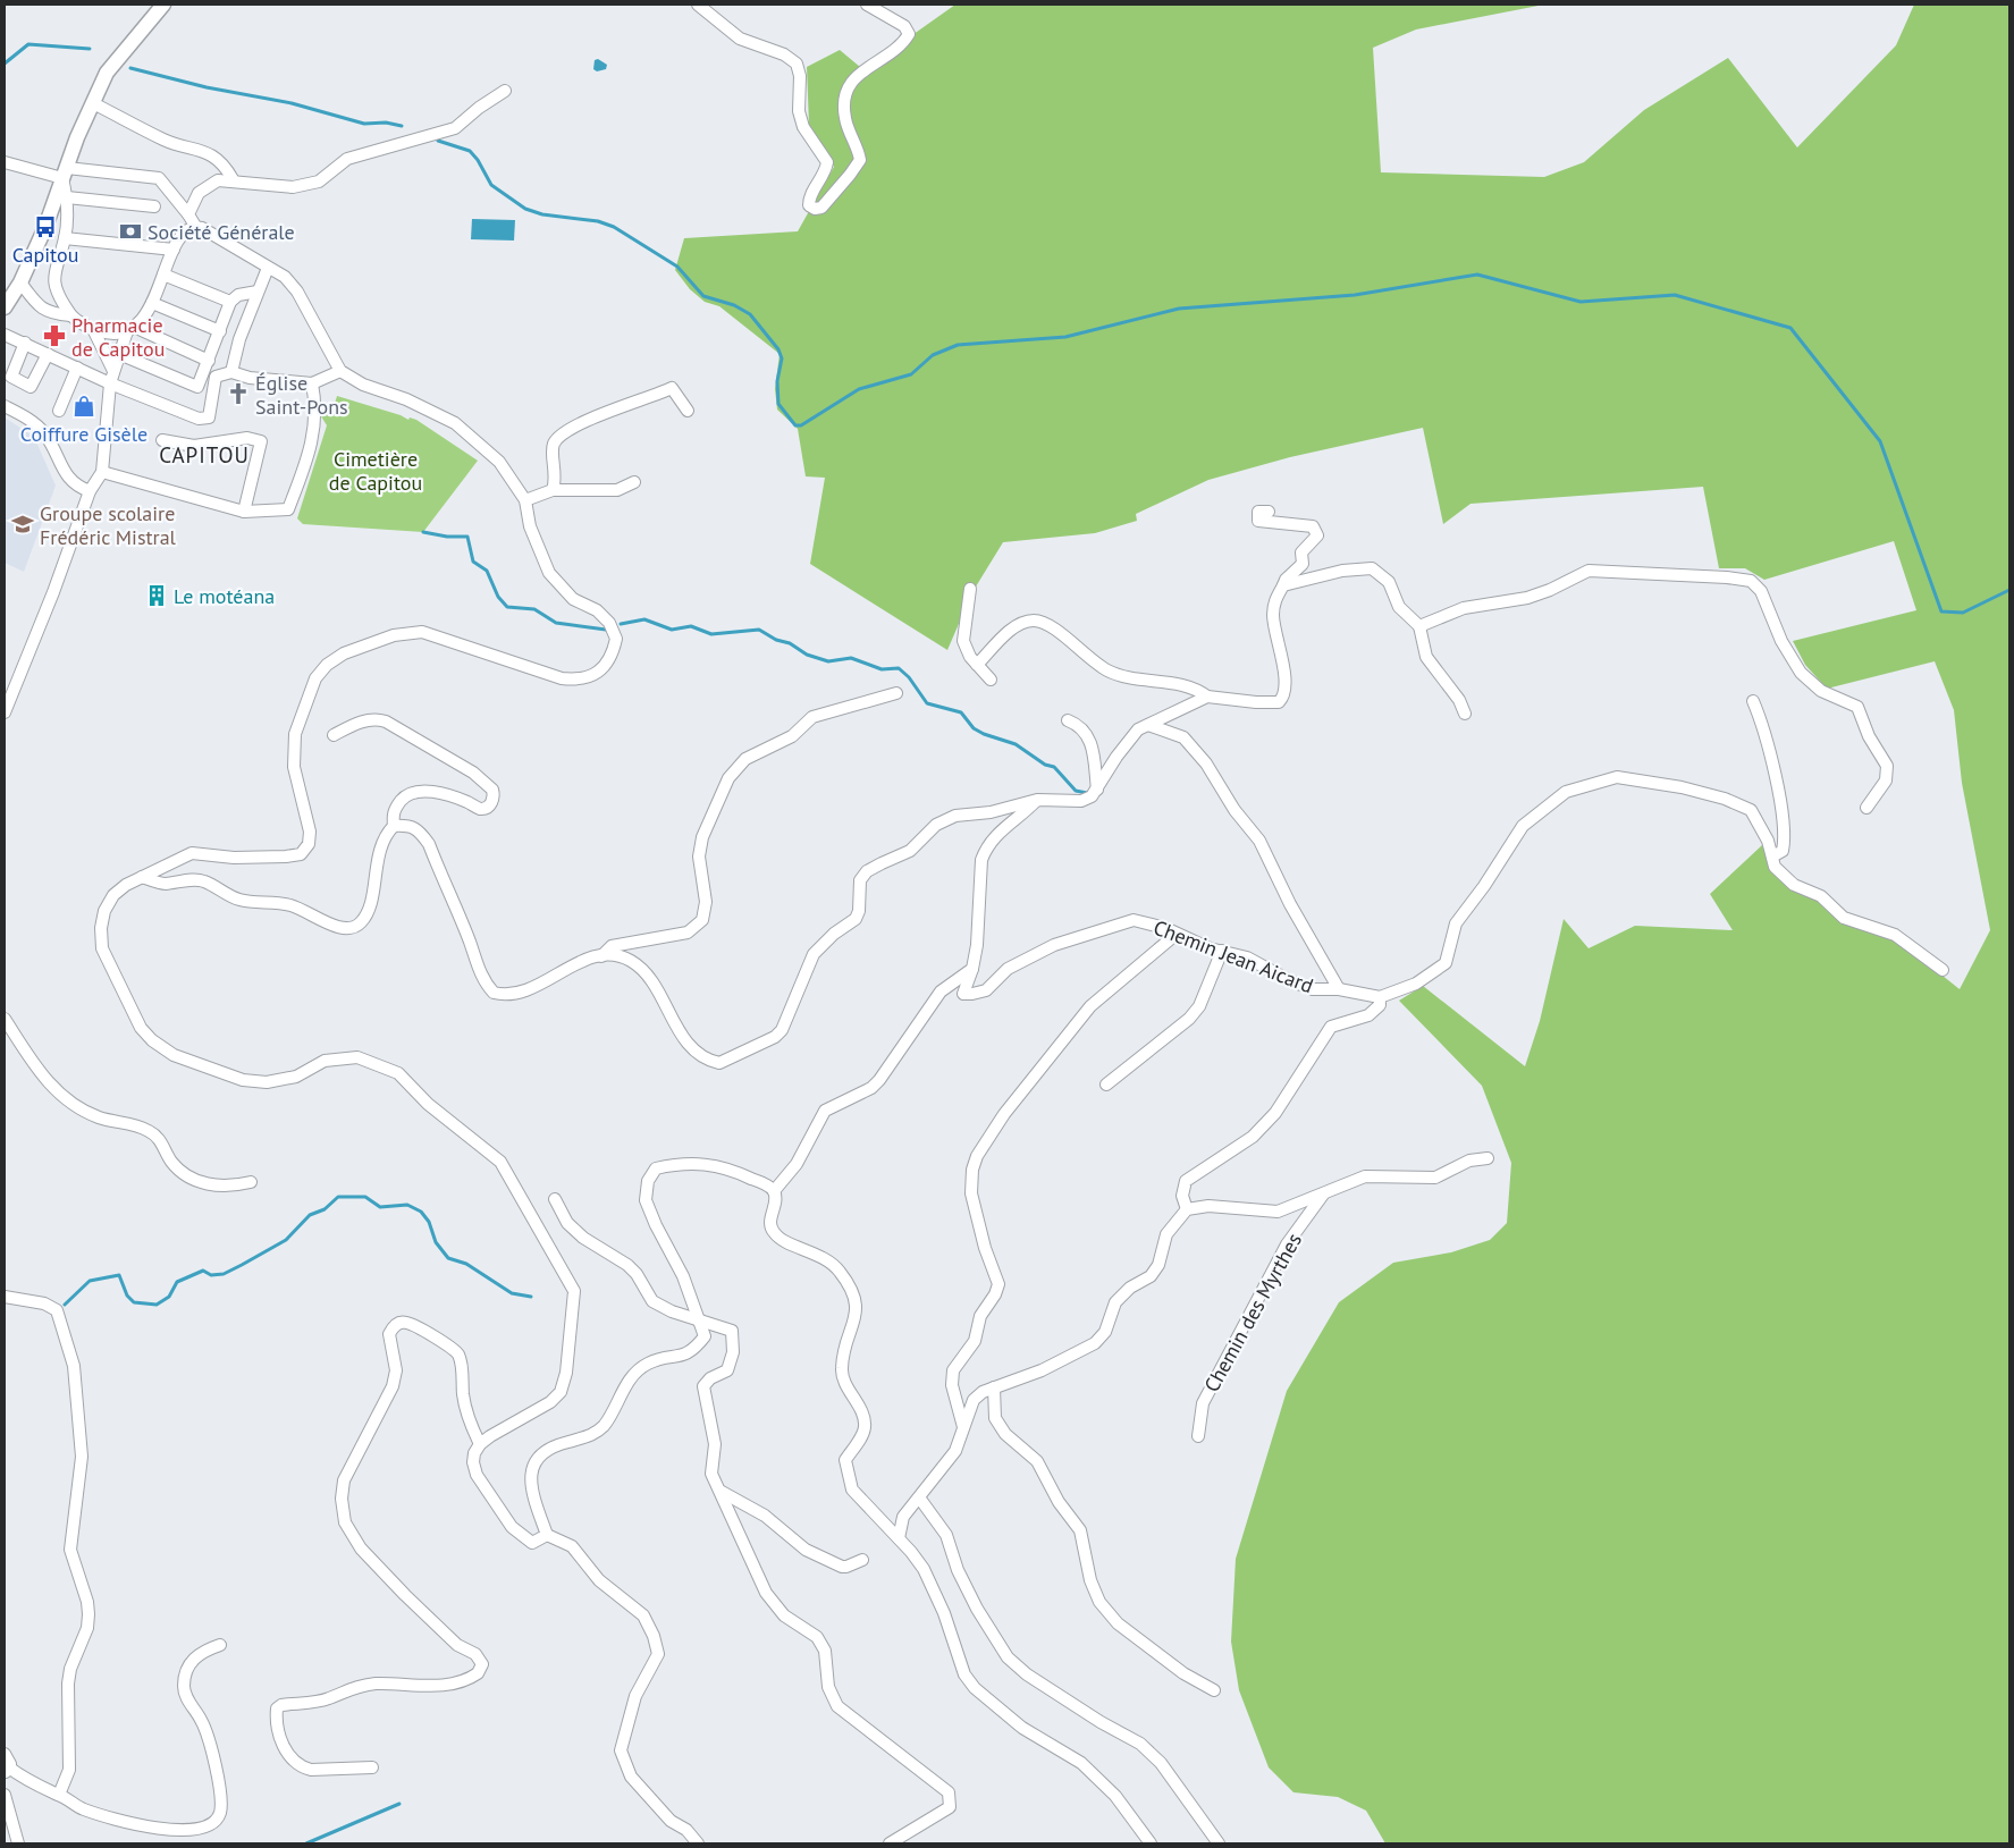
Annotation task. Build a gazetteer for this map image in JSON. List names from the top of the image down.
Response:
{
  "streets": {
    "street": ["Chemin Jean Aicard", "Chemin des Myrthes"]
  },
  "districts": ["CAPITOU"],
  "parks": ["Cimetière de Capitou"],
  "places": {
    "bus stop": ["Capitou"],
    "bank": ["Société Générale"],
    "pharmacy": ["Pharmacie de Capitou"],
    "church": ["Église Saint-Pons"],
    "shop": ["Coiffure Gisèle"],
    "school or university": ["Groupe scolaire Frédéric Mistral"],
    "building": ["Le motéana"]
  }
}
